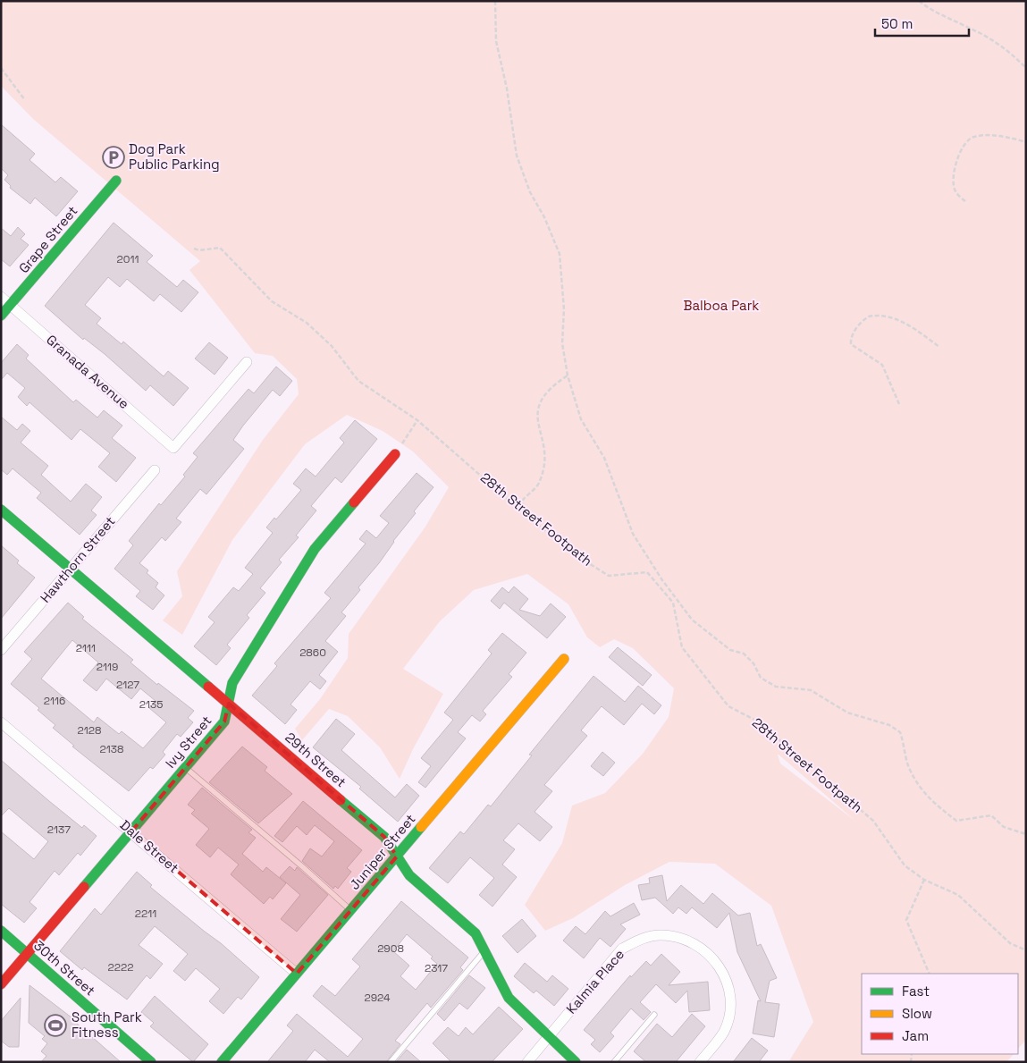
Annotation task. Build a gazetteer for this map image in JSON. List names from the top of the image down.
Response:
{
  "streets": {
    "street": [
      "Grape Street",
      "Granada Avenue",
      "Hawthorn Street",
      "Ivy Street",
      "29th Street",
      "Dale Street",
      "Juniper Street",
      "30th Street",
      "Kalmia Place"
    ],
    "path": ["28th Street Footpath"]
  },
  "crossings": [
    ["Grape Street", "Granada Avenue"],
    ["Hawthorn Street", "29th Street"],
    ["Ivy Street", "29th Street"],
    ["Ivy Street", "Dale Street"],
    ["Ivy Street", "30th Street"],
    ["29th Street", "Juniper Street"],
    ["29th Street", "Kalmia Place"],
    ["Dale Street", "Juniper Street"]
  ],
  "parks": ["Balboa Park"],
  "places": {
    "parking": ["Dog Park Public Parking"],
    "sports": ["South Park Fitness"]
  },
  "house_numbers": [
    "2011",
    "2111",
    "2860",
    "2119",
    "2127",
    "2116",
    "2135",
    "2128",
    "2138",
    "2137",
    "2211",
    "2908",
    "2222",
    "2317",
    "2924"
  ],
  "legend": ["Fast", "Slow", "Jam"],
  "scale_bar": "50 m"
}
